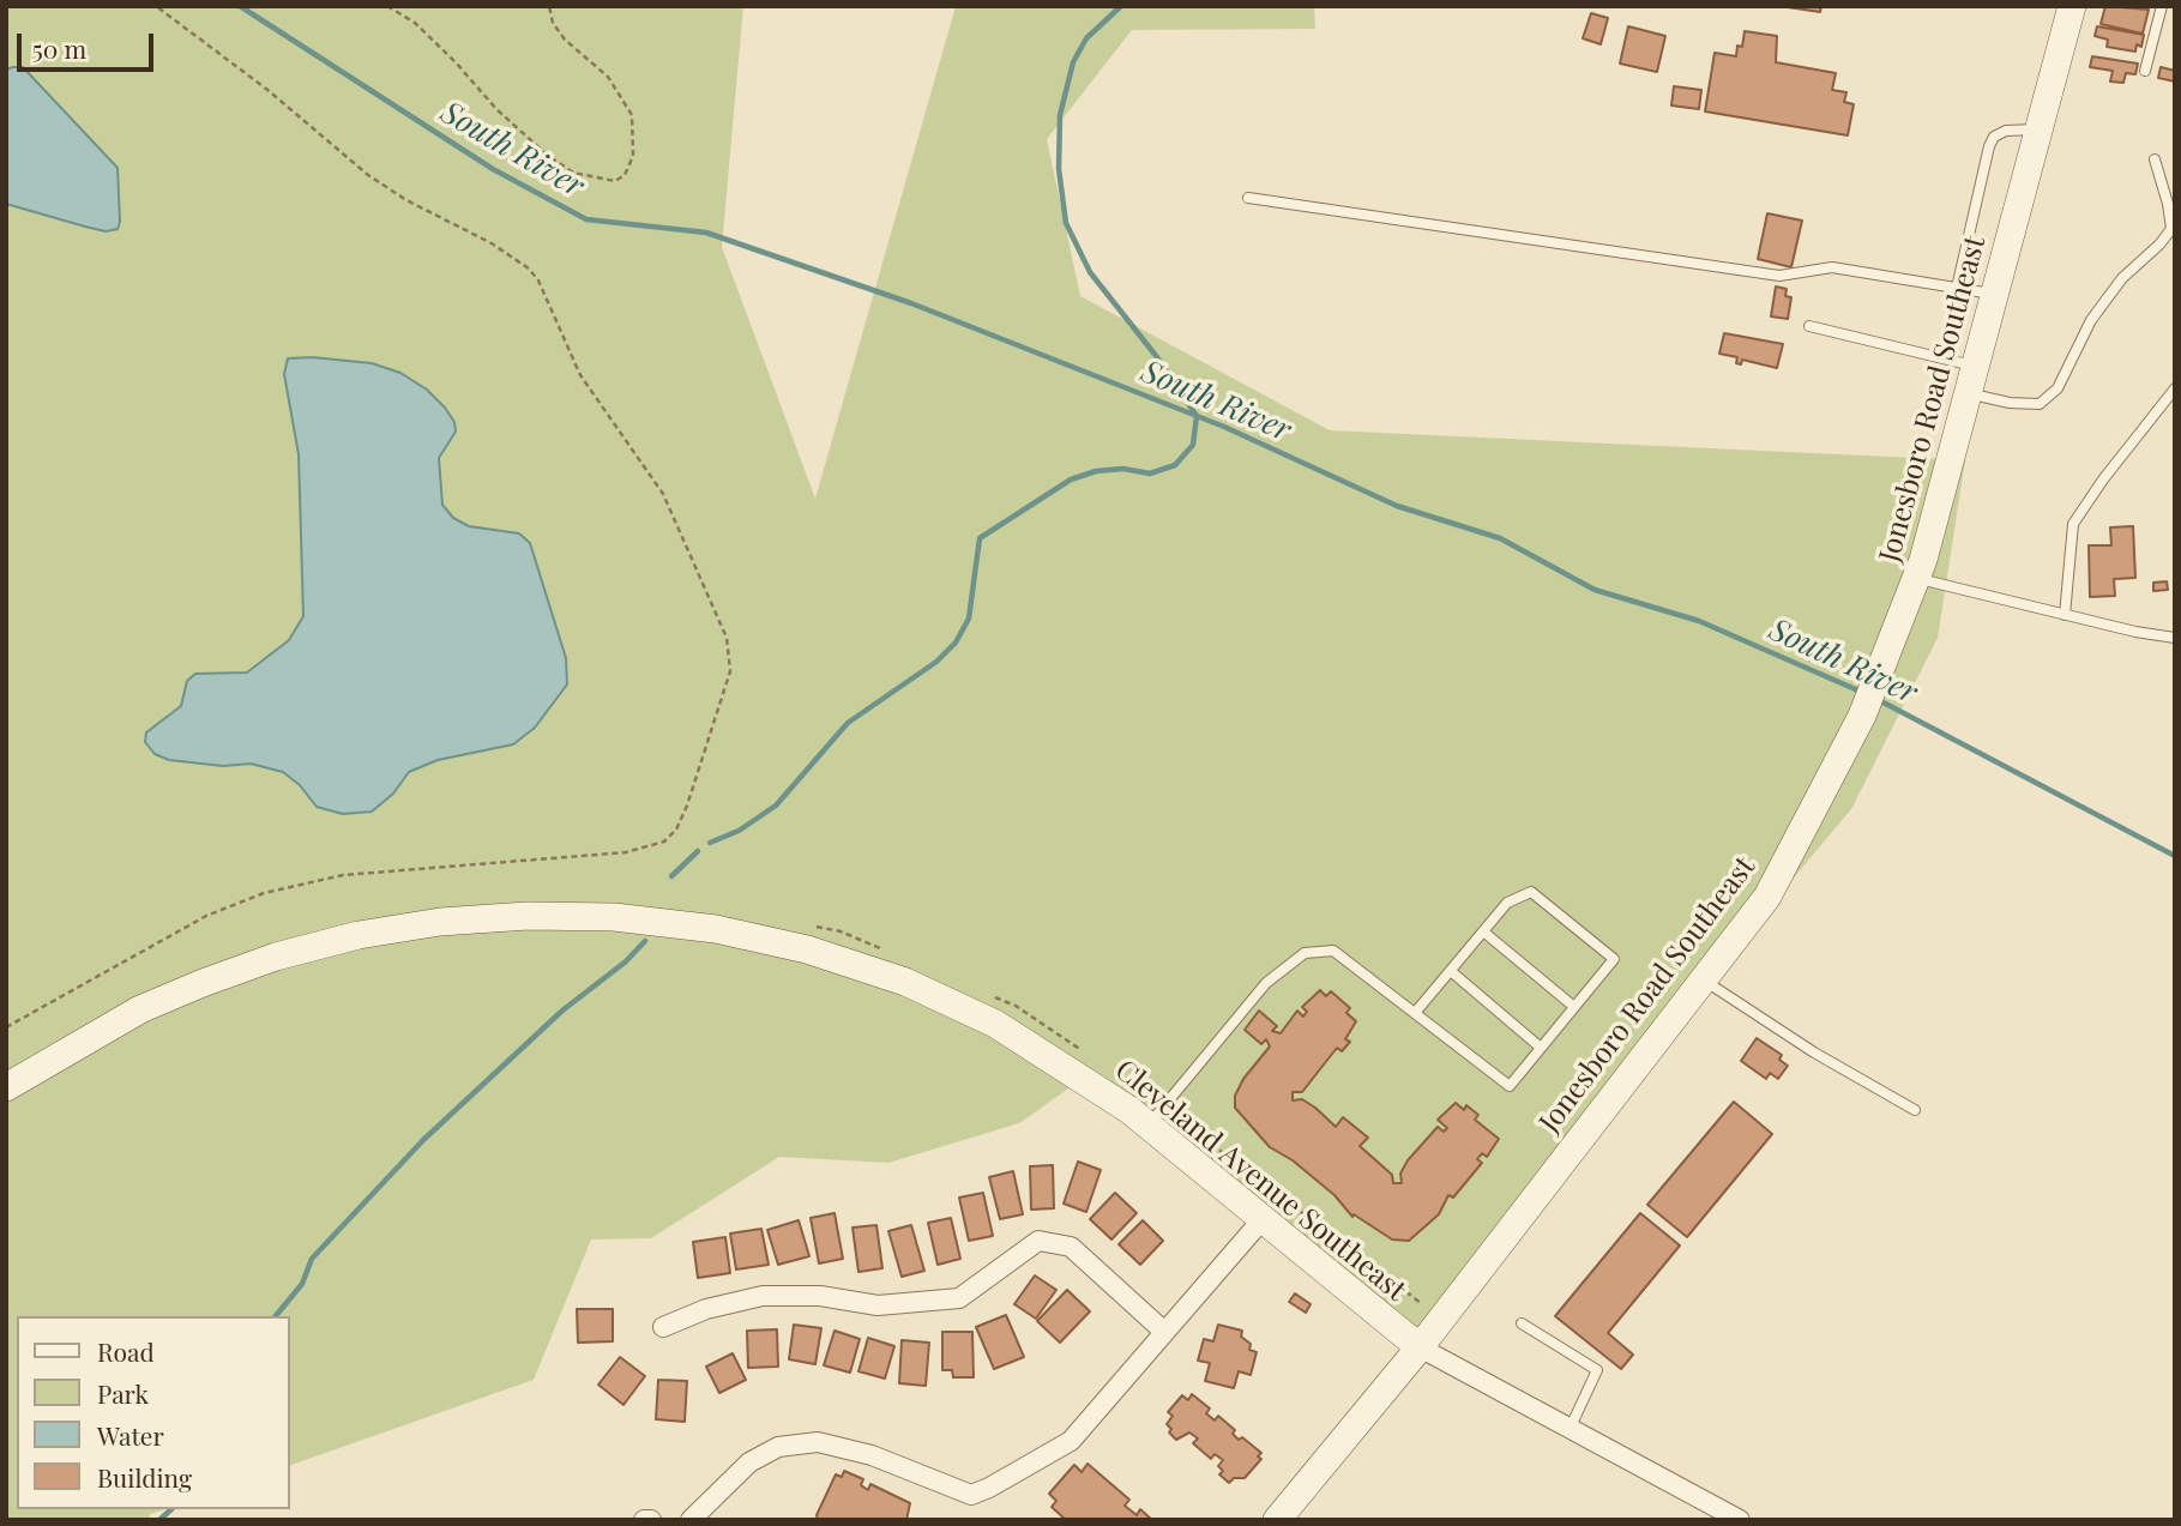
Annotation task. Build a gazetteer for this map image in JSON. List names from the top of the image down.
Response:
{
  "streets": {
    "main road": ["Jonesboro Road Southeast", "Cleveland Avenue Southeast"]
  },
  "crossings": [
    ["Jonesboro Road Southeast", "Cleveland Avenue Southeast"]
  ],
  "water": ["South River"],
  "legend": [
    "Road",
    "Park",
    "Water",
    "Building"
  ],
  "scale_bar": "50 m"
}
